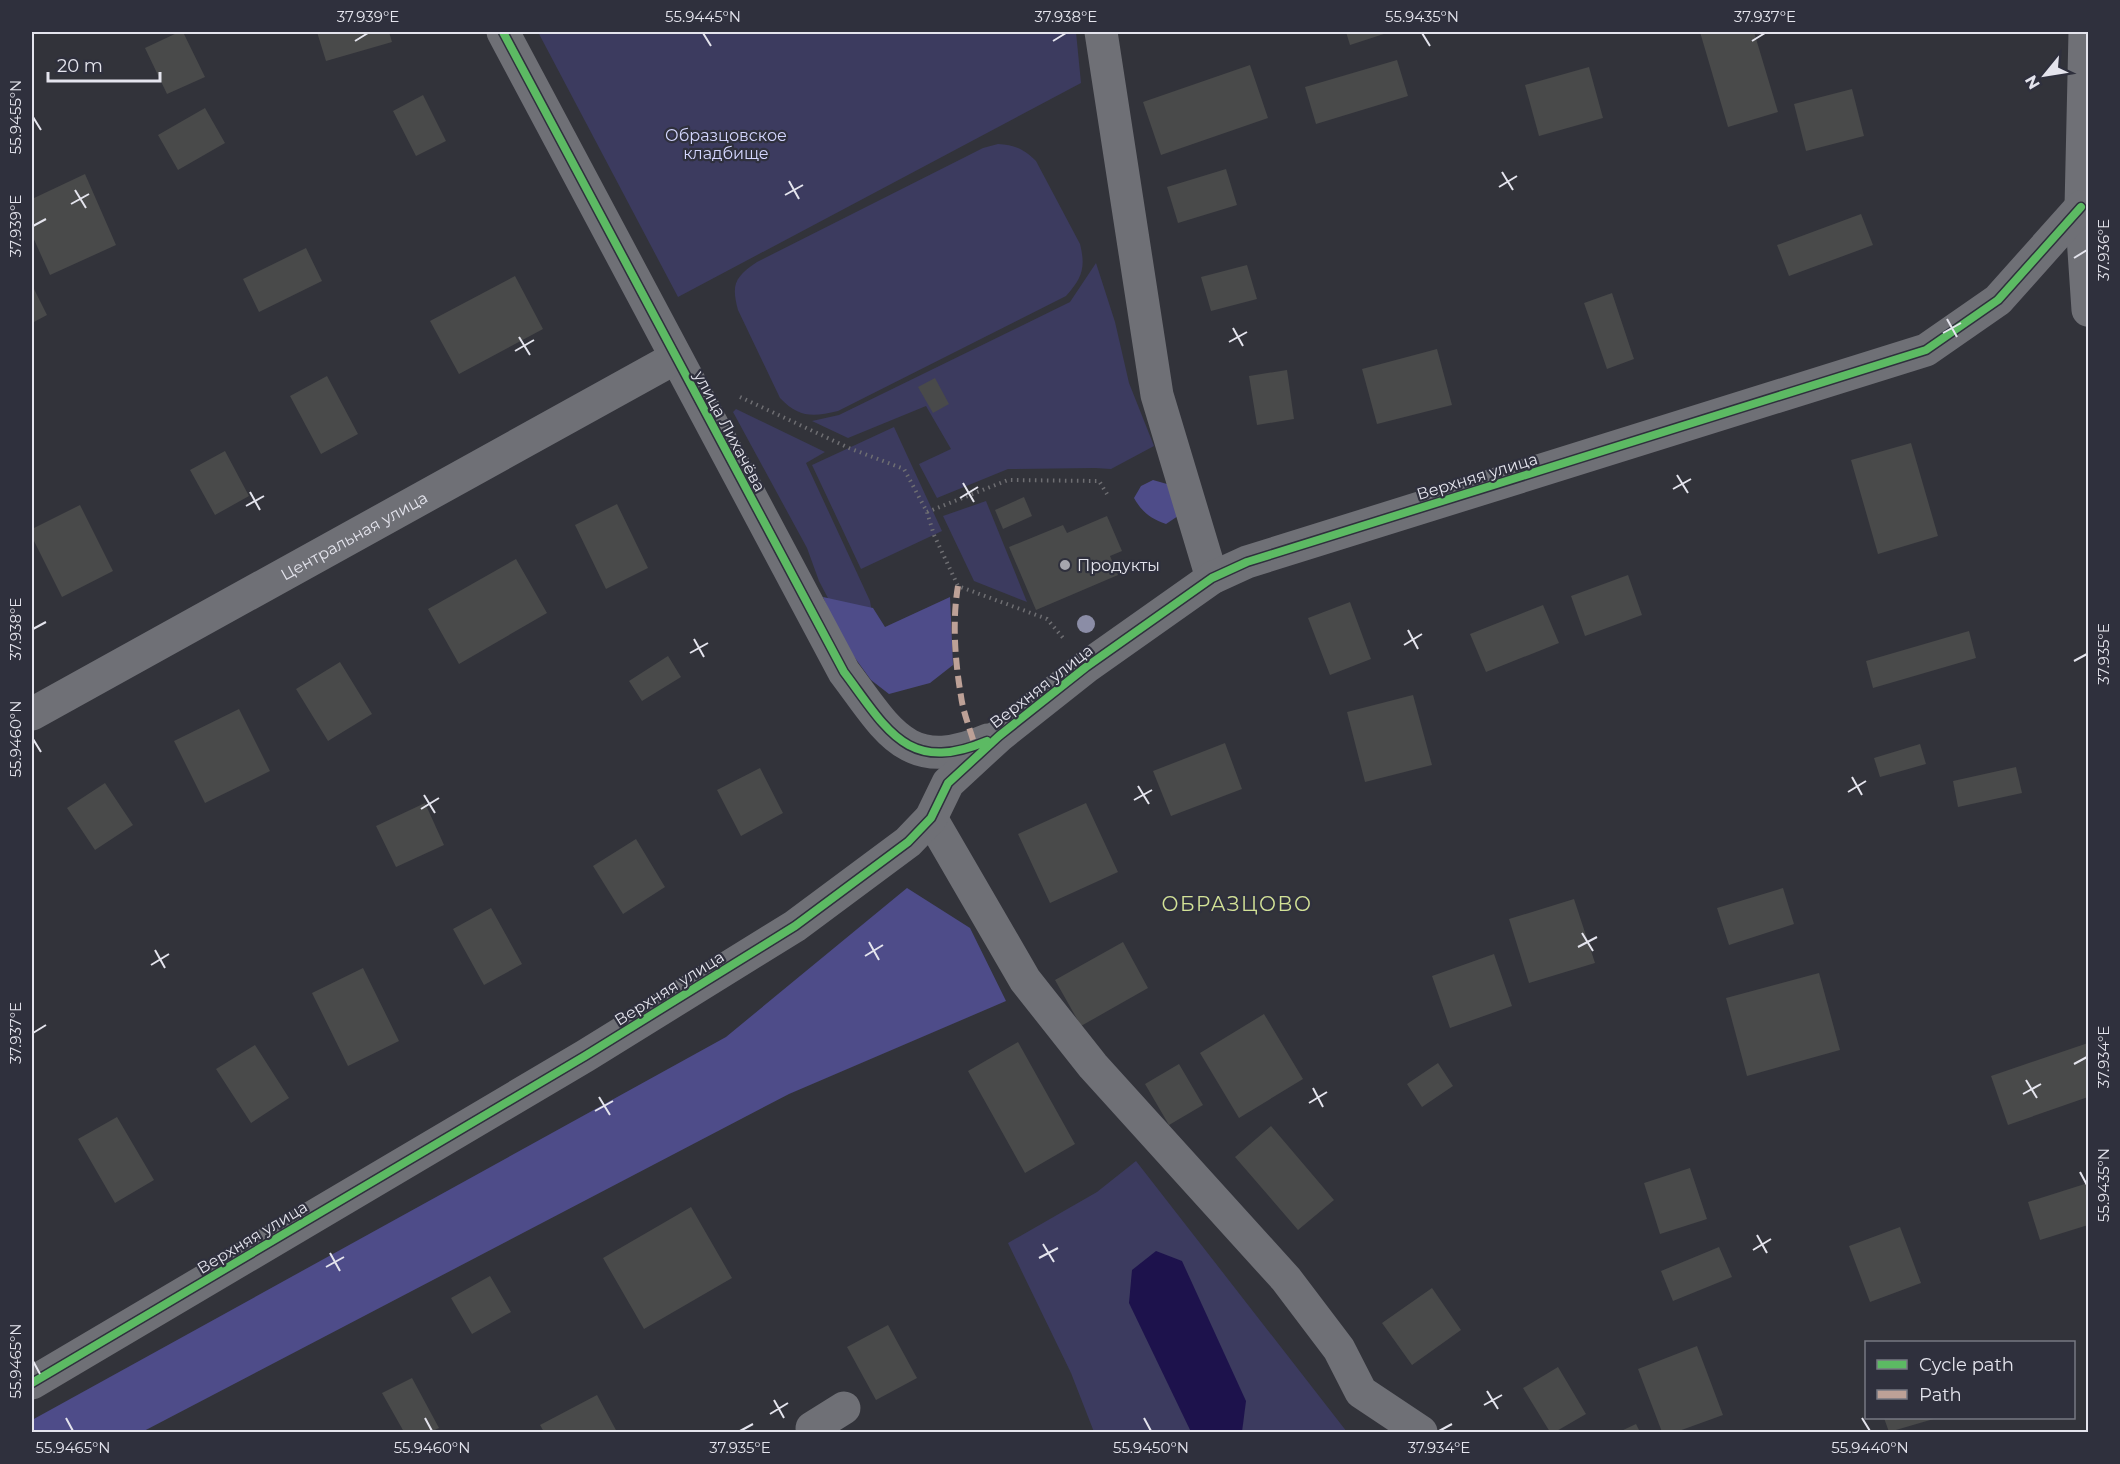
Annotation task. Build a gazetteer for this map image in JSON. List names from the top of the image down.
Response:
{
  "streets": {
    "street": ["улица Лихачёва", "Верхняя улица", "Центральная улица"]
  },
  "crossings": [
    ["улица Лихачёва", "Верхняя улица"],
    ["улица Лихачёва", "Центральная улица"]
  ],
  "districts": ["ОБРАЗЦОВО"],
  "parks": ["Образцовское кладбище"],
  "places": ["Продукты"],
  "legend": ["Cycle path", "Path"],
  "scale_bar": "20 m",
  "north": "bottom left",
  "coordinates": [
    "37.939°E",
    "55.9445°N",
    "37.938°E",
    "55.9435°N",
    "37.937°E",
    "55.9455°N",
    "37.936°E",
    "37.935°E",
    "55.9460°N",
    "37.934°E",
    "55.9465°N",
    "55.9450°N",
    "55.9440°N"
  ]
}
